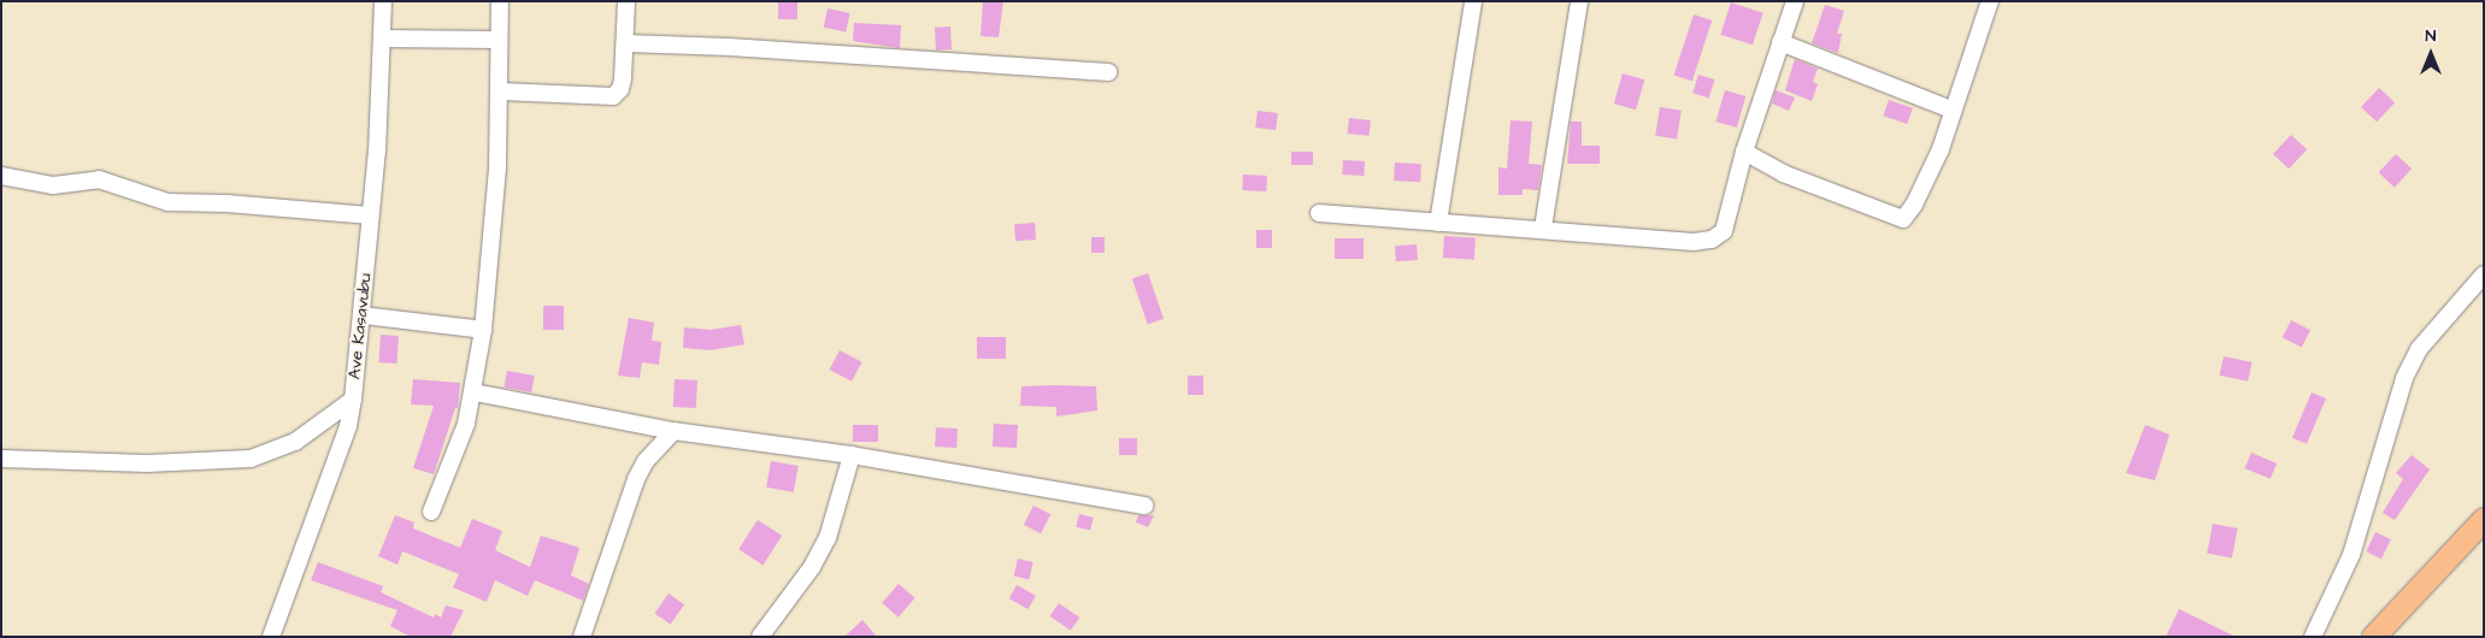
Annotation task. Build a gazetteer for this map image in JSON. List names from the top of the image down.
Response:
{
  "streets": {
    "street": ["Ave Kasavubu"]
  },
  "north": "top"
}
